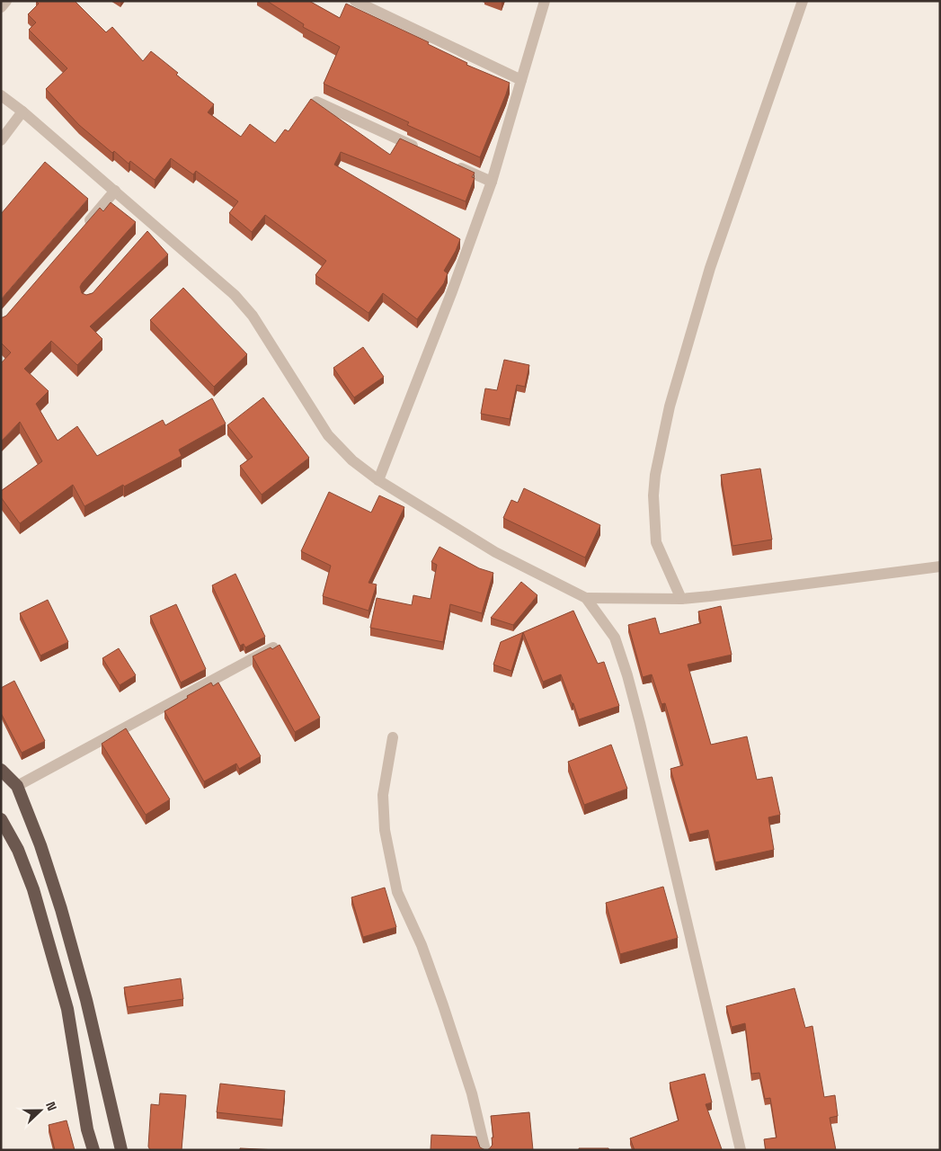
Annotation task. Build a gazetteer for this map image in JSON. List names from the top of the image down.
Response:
{
  "north": "right"
}
